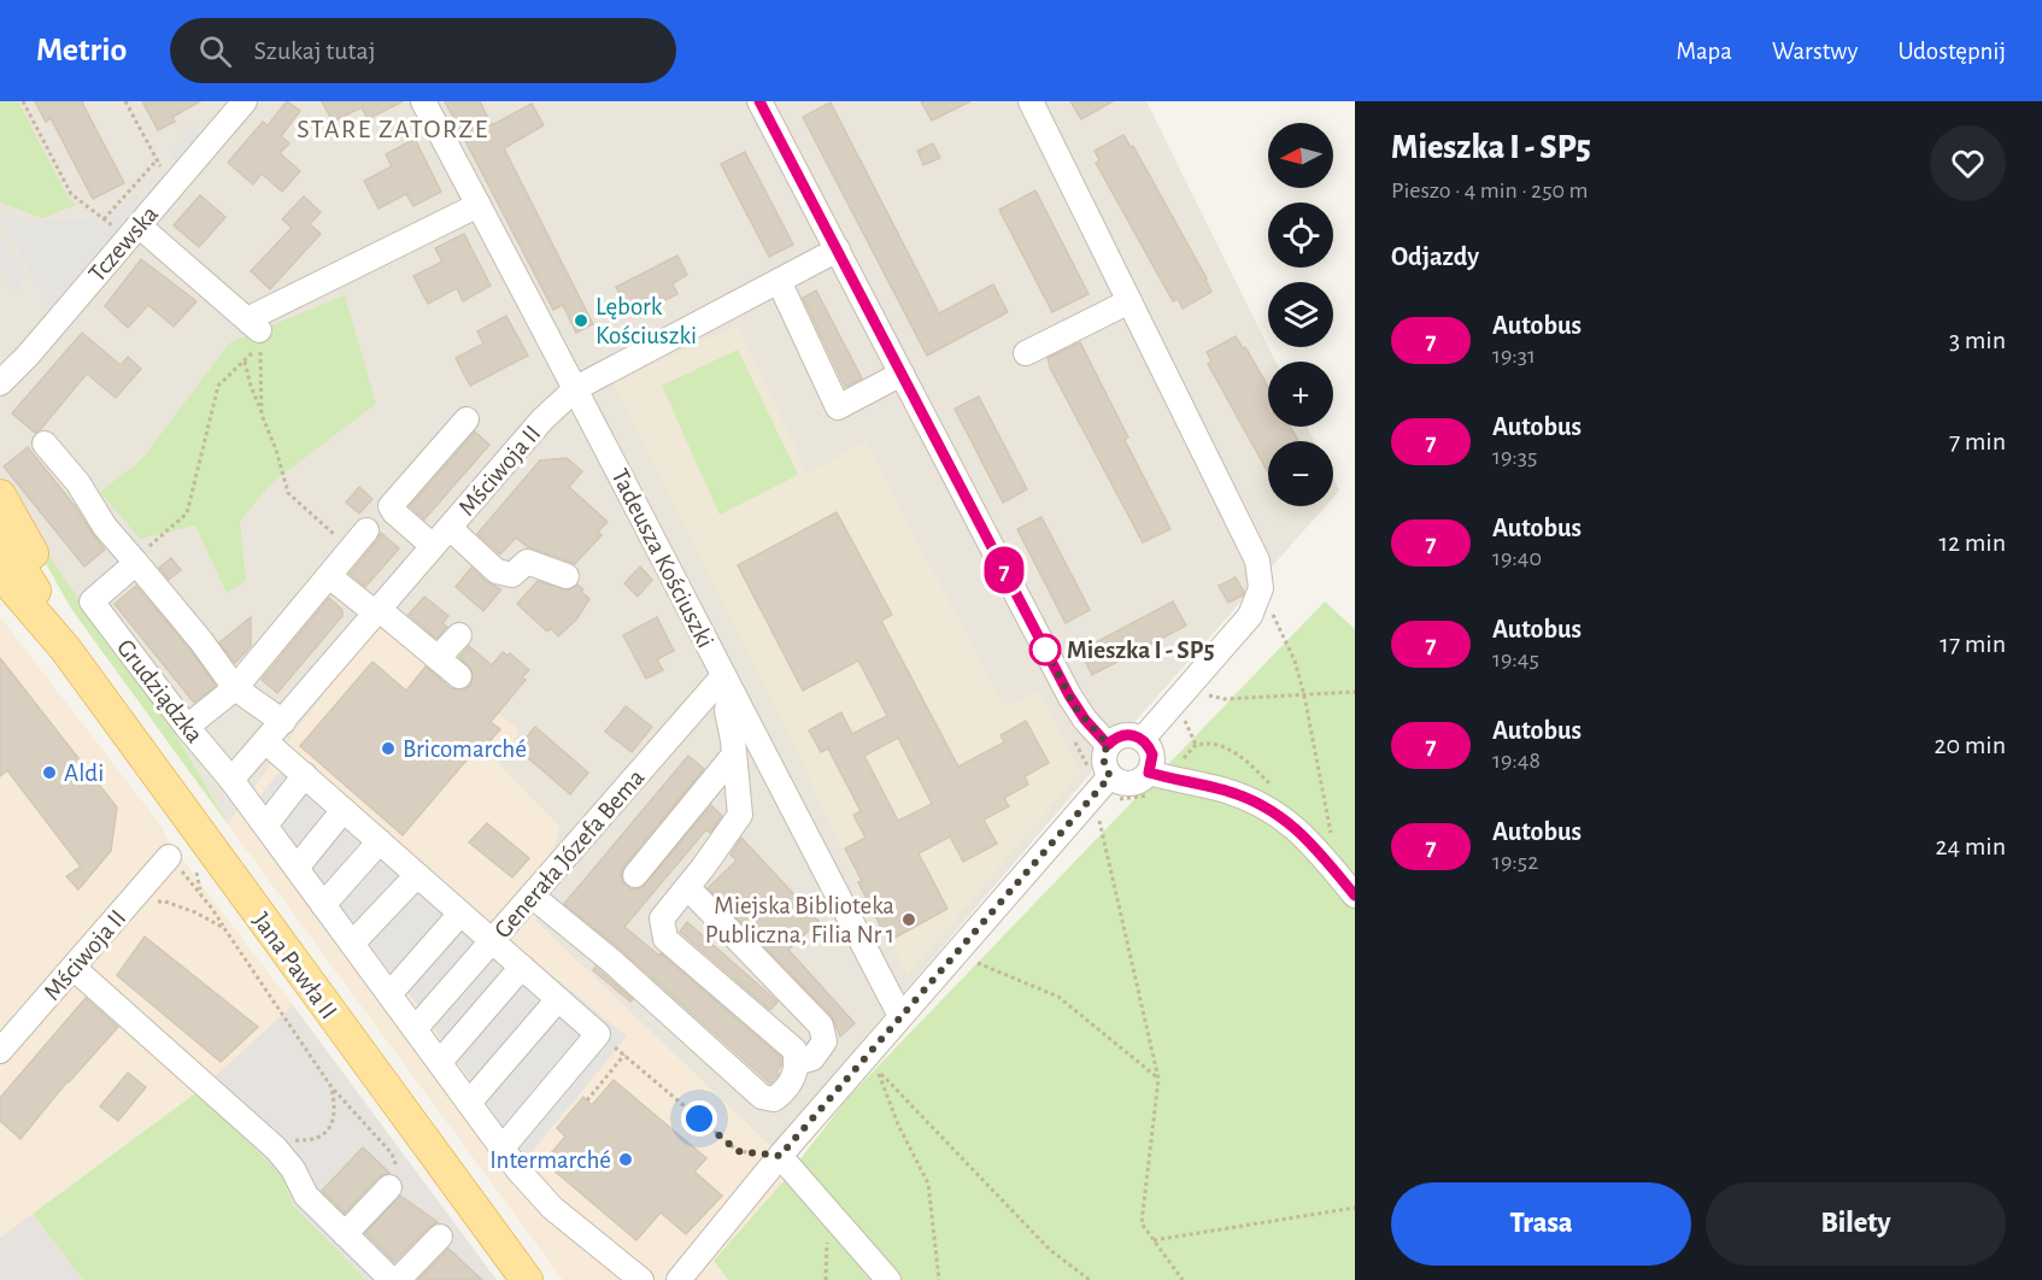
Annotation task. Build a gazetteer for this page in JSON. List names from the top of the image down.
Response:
{
  "streets": {
    "main road": ["Jana Pawła II"],
    "street": [
      "Tczewska",
      "Mściwoja II",
      "Tadeusza Kościuszki",
      "Grudziądzka",
      "Generała Józefa Bema"
    ]
  },
  "crossings": [
    ["Mściwoja II", "Tadeusza Kościuszki"],
    ["Mściwoja II", "Grudziądzka"],
    ["Tadeusza Kościuszki", "Generała Józefa Bema"],
    ["Grudziądzka", "Generała Józefa Bema"]
  ],
  "districts": ["STARE ZATORZE"],
  "places": [
    "Lębork Kościuszki",
    "Mieszka I - SP5",
    "Bricomarché",
    "Aldi",
    "Miejska Biblioteka Publiczna, Filia Nr 1",
    "Intermarché"
  ],
  "lines": ["bus line 7"],
  "north": "left",
  "page": {
    "header": "Metrio",
    "search": "Szukaj tutaj",
    "nav": ["Mapa", "Warstwy", "Udostępnij"],
    "on_map": "7",
    "heading": [
      ["Mieszka I - SP5", "Pieszo · 4 min · 250 m"],
      "Odjazdy"
    ],
    "map_buttons": ["+", "−"],
    "list": [
      {
        "mark": "7",
        "name": "Autobus",
        "note": "19:31",
        "value": "3 min"
      },
      {
        "mark": "7",
        "name": "Autobus",
        "note": "19:35",
        "value": "7 min"
      },
      {
        "mark": "7",
        "name": "Autobus",
        "note": "19:40",
        "value": "12 min"
      },
      {
        "mark": "7",
        "name": "Autobus",
        "note": "19:45",
        "value": "17 min"
      },
      {
        "mark": "7",
        "name": "Autobus",
        "note": "19:48",
        "value": "20 min"
      },
      {
        "mark": "7",
        "name": "Autobus",
        "note": "19:52",
        "value": "24 min"
      }
    ],
    "buttons": ["Trasa", "Bilety"]
  }
}
